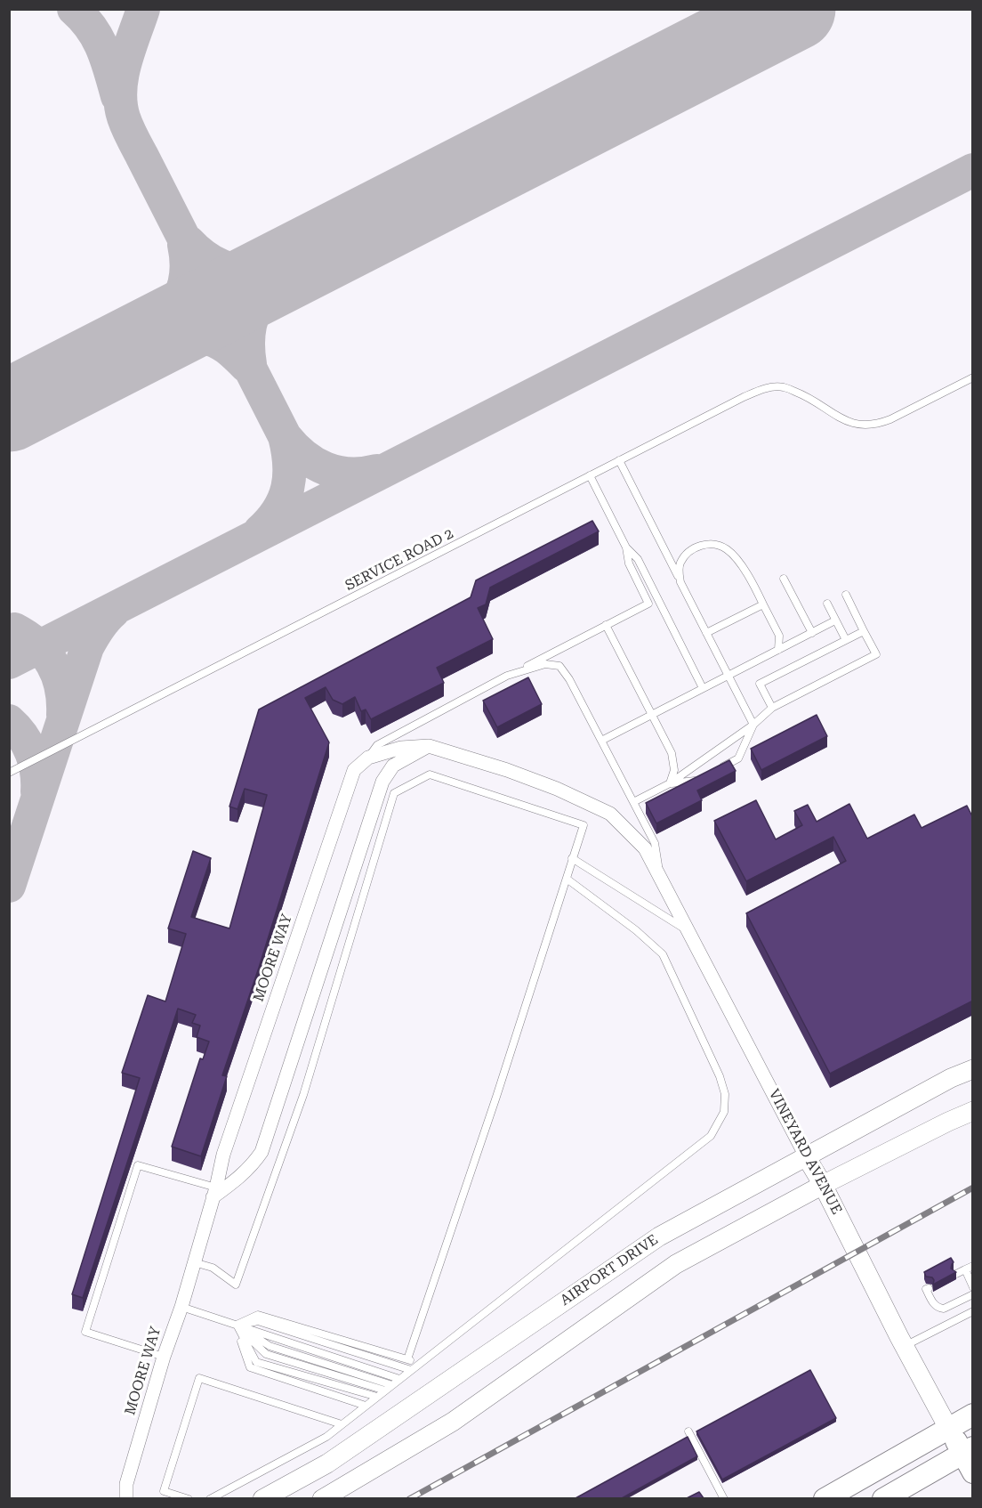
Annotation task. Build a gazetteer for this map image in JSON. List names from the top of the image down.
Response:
{
  "streets": {
    "main road": ["VINEYARD AVENUE", "AIRPORT DRIVE"],
    "street": ["MOORE WAY"],
    "lane": ["SERVICE ROAD 2"]
  },
  "crossings": [
    ["VINEYARD AVENUE", "AIRPORT DRIVE"]
  ]
}
